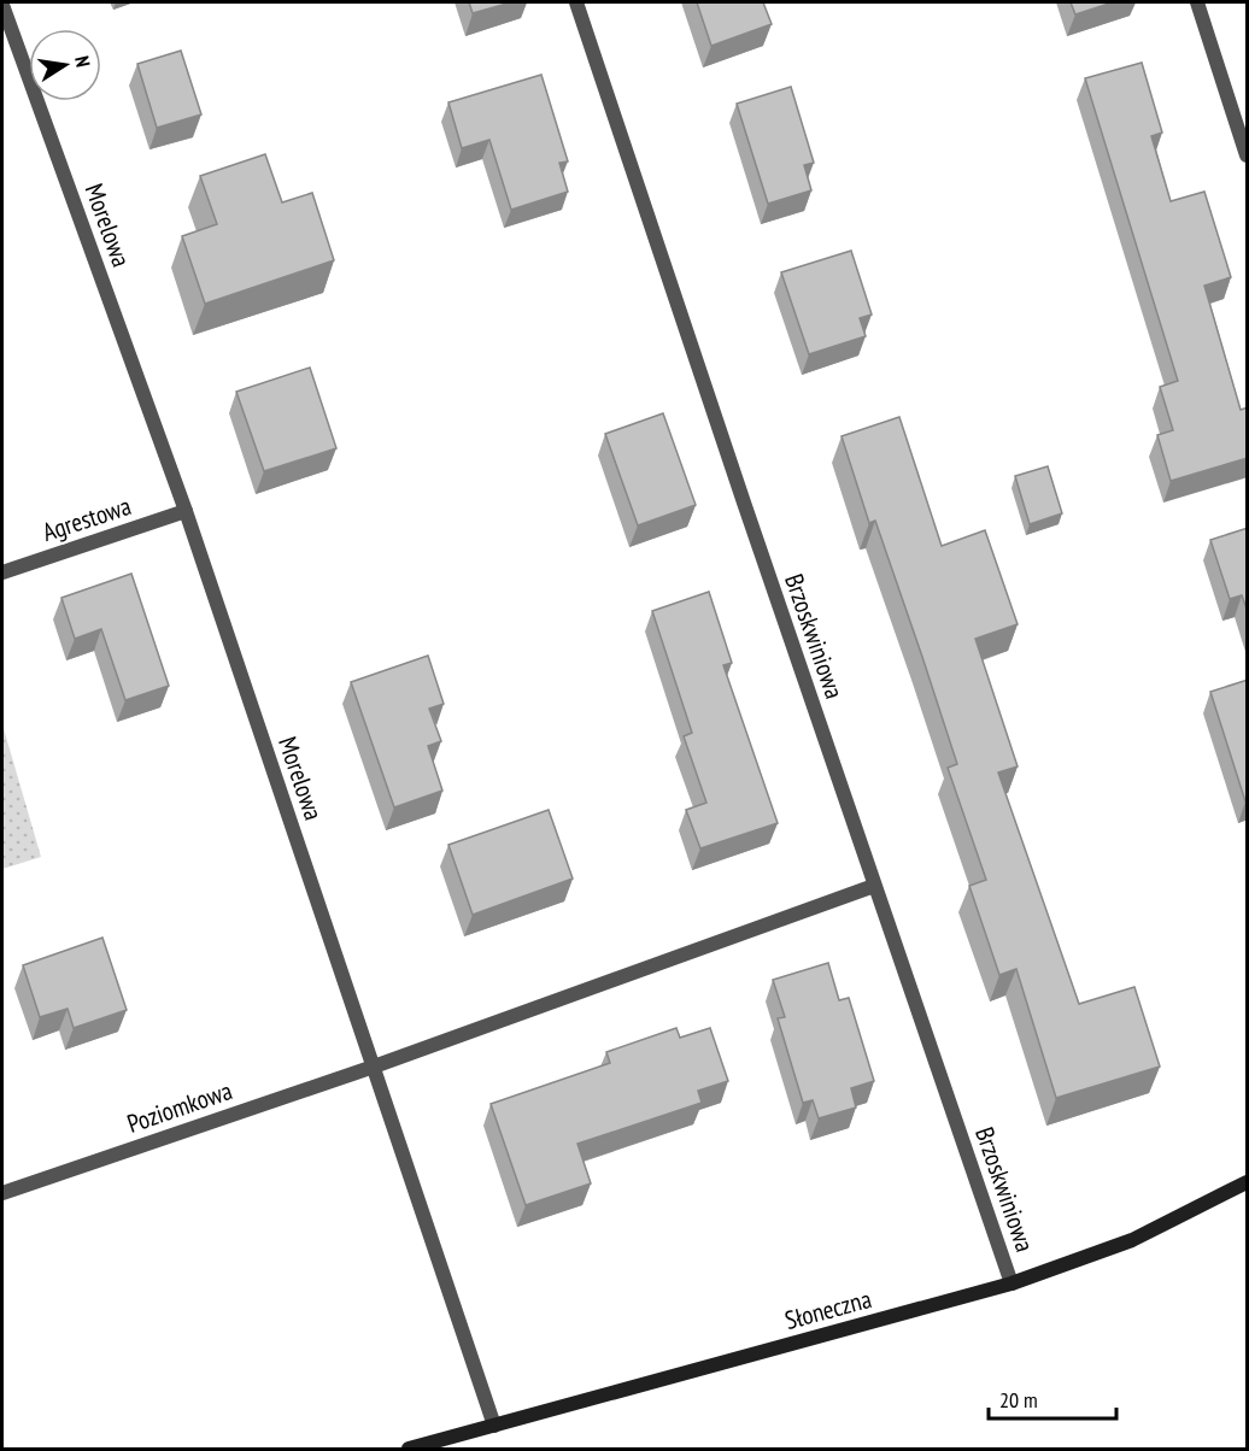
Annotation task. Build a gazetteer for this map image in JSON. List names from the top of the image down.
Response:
{
  "streets": {
    "street": [
      "Morelowa",
      "Agrestowa",
      "Brzoskwiniowa",
      "Poziomkowa",
      "Słoneczna"
    ]
  },
  "crossings": [
    ["Morelowa", "Agrestowa"],
    ["Morelowa", "Poziomkowa"],
    ["Morelowa", "Słoneczna"],
    ["Brzoskwiniowa", "Słoneczna"]
  ],
  "scale_bar": "20 m",
  "north": "right"
}
